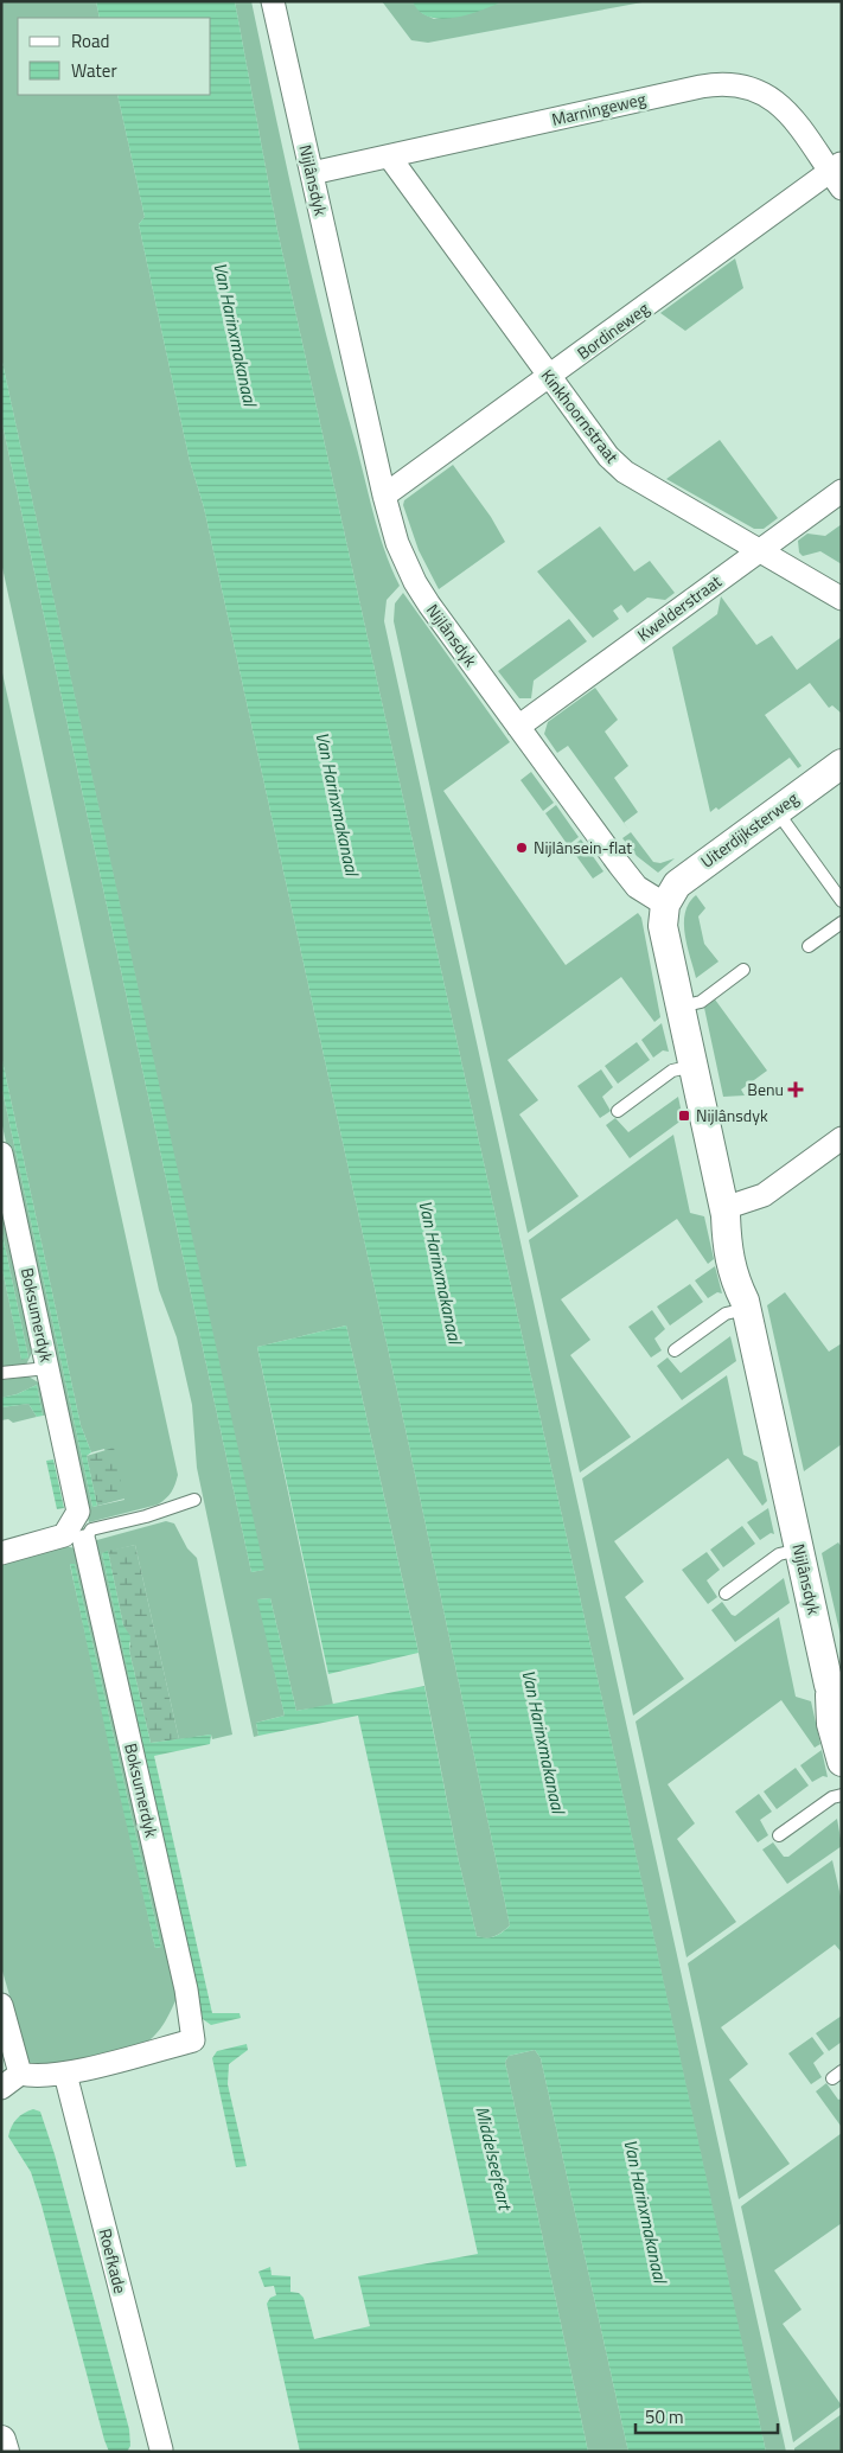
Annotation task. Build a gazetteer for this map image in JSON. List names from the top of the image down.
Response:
{
  "streets": {
    "street": [
      "Marningeweg",
      "Nijlânsdyk",
      "Bordineweg",
      "Kinkhoornstraat",
      "Kwelderstraat",
      "Uiterdijksterweg",
      "Boksumerdyk",
      "Roefkade"
    ]
  },
  "crossings": [
    ["Marningeweg", "Nijlânsdyk"],
    ["Marningeweg", "Bordineweg"],
    ["Marningeweg", "Kinkhoornstraat"],
    ["Nijlânsdyk", "Bordineweg"],
    ["Nijlânsdyk", "Kwelderstraat"],
    ["Nijlânsdyk", "Uiterdijksterweg"],
    ["Bordineweg", "Kinkhoornstraat"],
    ["Kinkhoornstraat", "Kwelderstraat"],
    ["Boksumerdyk", "Roefkade"]
  ],
  "water": ["Van Harinxmakanaal", "Middelseefeart"],
  "places": {
    "other": ["Nijlânsein-flat"],
    "health": ["Benu"],
    "transit": ["Nijlânsdyk"]
  },
  "legend": ["Road", "Water"],
  "scale_bar": "50 m"
}
